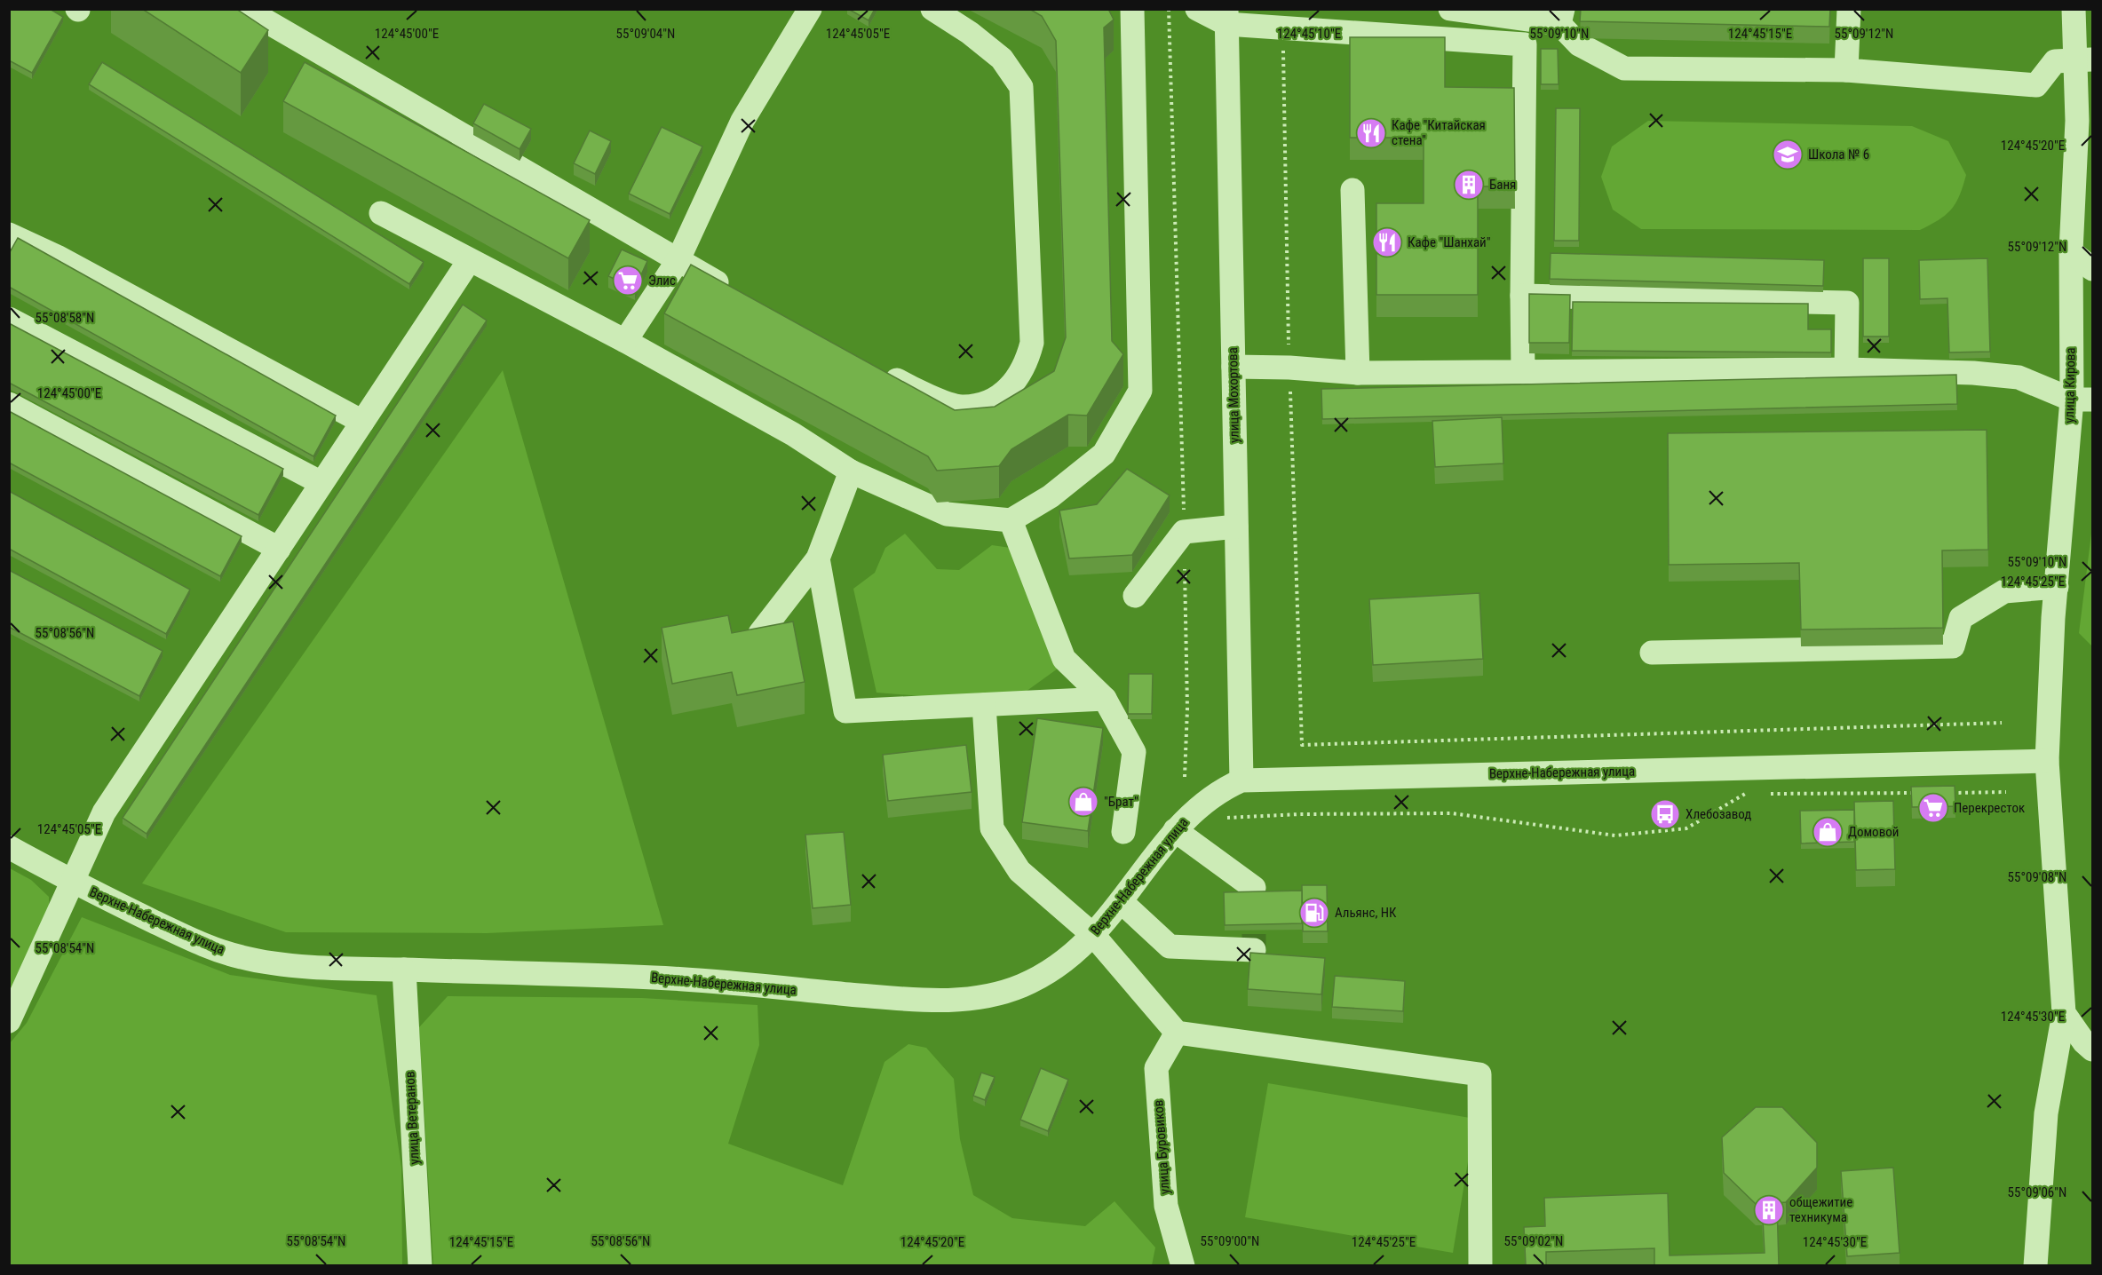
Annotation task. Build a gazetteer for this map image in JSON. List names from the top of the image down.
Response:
{
  "streets": {
    "street": [
      "улица Кирова",
      "улица Мохортова",
      "Верхне-Набережная улица",
      "улица Ветеранов",
      "улица Буровиков"
    ]
  },
  "crossings": [
    ["улица Кирова", "Верхне-Набережная улица"],
    ["улица Мохортова", "Верхне-Набережная улица"],
    ["Верхне-Набережная улица", "улица Ветеранов"]
  ],
  "places": {
    "restaurant": ["Кафе \"Китайская стена\"", "Кафе \"Шанхай\""],
    "school or university": ["Школа № 6"],
    "building": ["Баня", "общежитие техникума"],
    "supermarket": ["Элис", "Перекресток"],
    "shop": ["\"Брат\"", "Домовой"],
    "bus stop": ["Хлебозавод"],
    "fuel station": ["Альянс, НК"]
  },
  "coordinates": [
    "124°45'00\"E",
    "124°45'05\"E",
    "124°45'10\"E",
    "124°45'15\"E",
    "55°09'12\"N",
    "55°09'04\"N",
    "55°09'10\"N",
    "124°45'20\"E",
    "55°08'58\"N",
    "124°45'25\"E",
    "55°08'56\"N",
    "55°09'08\"N",
    "55°08'54\"N",
    "124°45'30\"E",
    "55°09'06\"N",
    "55°09'00\"N",
    "55°09'02\"N"
  ]
}
